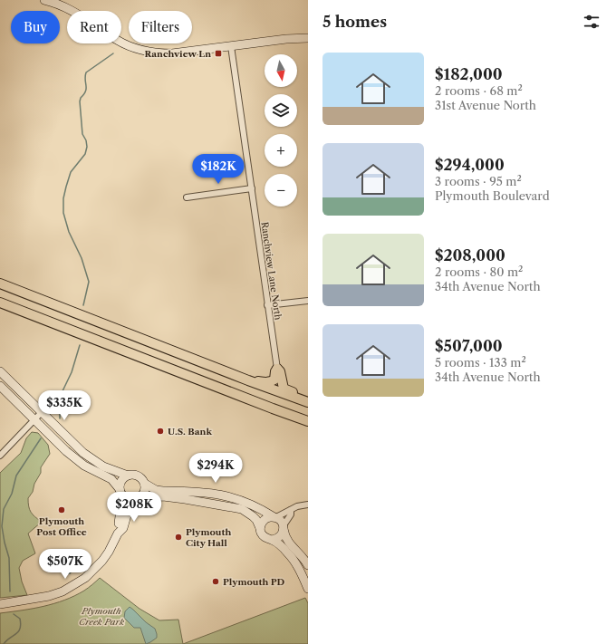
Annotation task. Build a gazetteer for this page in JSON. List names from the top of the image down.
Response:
{
  "streets": {
    "street": ["Ranchview Lane North"]
  },
  "parks": ["Plymouth Creek Park"],
  "places": {
    "transit": ["Ranchview Ln"],
    "other": [
      "U.S. Bank",
      "Plymouth Post Office",
      "Plymouth City Hall",
      "Plymouth PD"
    ]
  },
  "north": "bottom",
  "page": {
    "heading": "5 homes",
    "chip": ["Buy", "Rent", "Filters"],
    "list": [
      {
        "name": "$182,000",
        "note": "2 rooms · 68 m² · 31st Avenue North"
      },
      {
        "name": "$294,000",
        "note": "3 rooms · 95 m² · Plymouth Boulevard"
      },
      {
        "name": "$208,000",
        "note": "2 rooms · 80 m² · 34th Avenue North"
      },
      {
        "name": "$507,000",
        "note": "5 rooms · 133 m² · 34th Avenue North"
      }
    ],
    "map_buttons": ["+", "−"],
    "price": [
      "$182K",
      "$335K",
      "$294K",
      "$208K",
      "$507K"
    ]
  }
}
